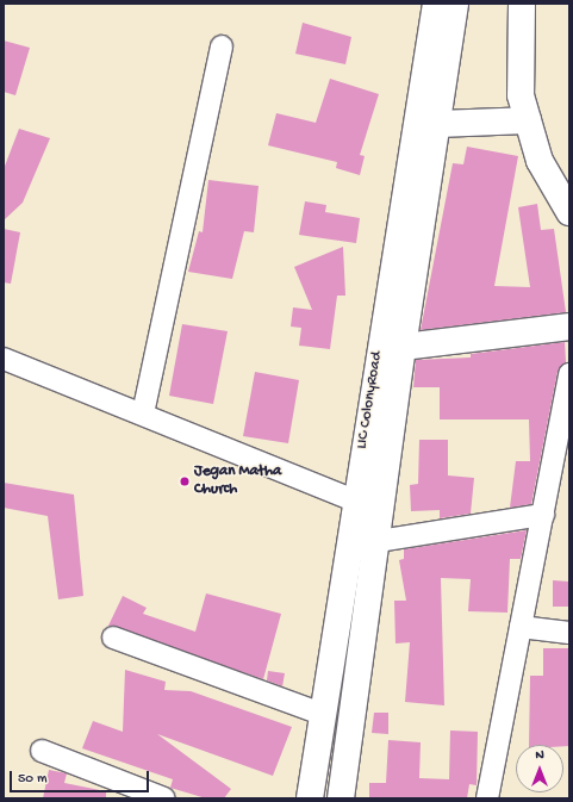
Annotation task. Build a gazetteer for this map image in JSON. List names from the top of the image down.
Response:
{
  "streets": {
    "main road": ["LIC ColonyRoad"]
  },
  "places": ["Jegan Matha Church"],
  "scale_bar": "50 m",
  "north": "top"
}
